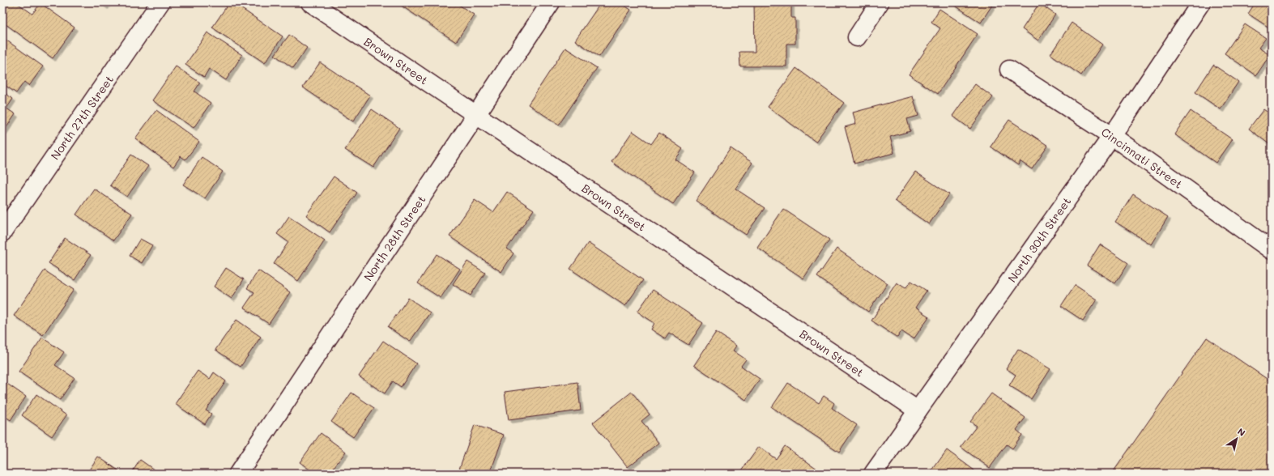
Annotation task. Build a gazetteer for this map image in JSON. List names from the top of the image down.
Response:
{
  "streets": {
    "street": [
      "Brown Street",
      "North 27th Street",
      "Cincinnati Street",
      "North 28th Street",
      "North 30th Street"
    ]
  },
  "crossings": [
    ["Brown Street", "North 28th Street"],
    ["Brown Street", "North 30th Street"],
    ["Cincinnati Street", "North 30th Street"]
  ],
  "north": "top right"
}
